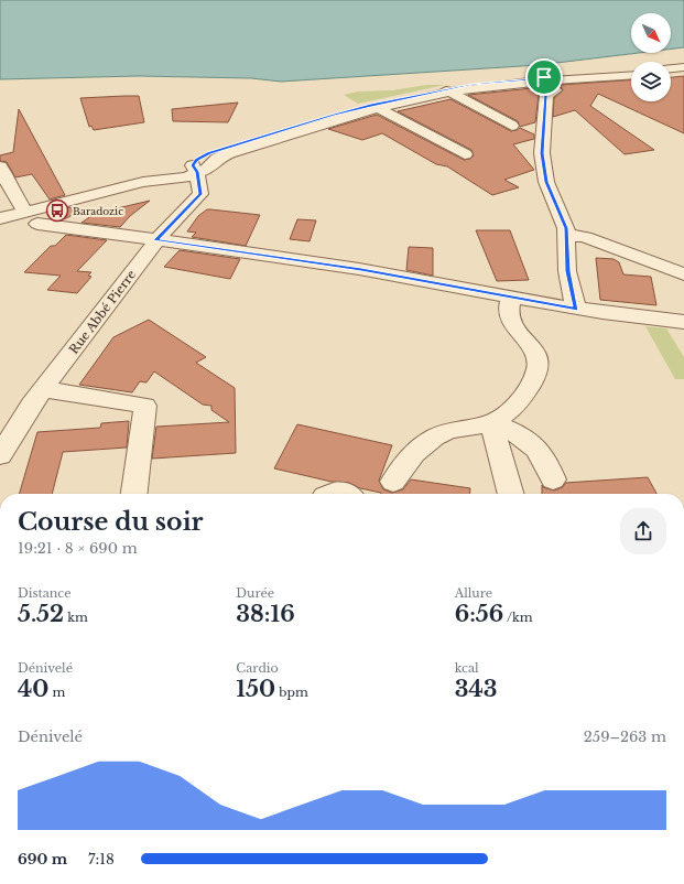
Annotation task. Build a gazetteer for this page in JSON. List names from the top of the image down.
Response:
{
  "streets": {
    "street": ["Rue Abbé Pierre"]
  },
  "places": {
    "bus stop": ["Baradozic"]
  },
  "north": "bottom right",
  "page": {
    "heading": ["Course du soir", "19:21 · 8 × 690 m"],
    "stats": [
      ["Distance", "5.52 km"],
      ["Durée", "38:16"],
      ["Allure", "6:56 /km"],
      ["Dénivelé", "40 m"],
      ["Cardio", "150 bpm"],
      ["kcal", "343"]
    ],
    "chart": ["Dénivelé", "259–263 m"],
    "list": [
      {
        "name": "690 m",
        "note": "7:18"
      }
    ]
  }
}
